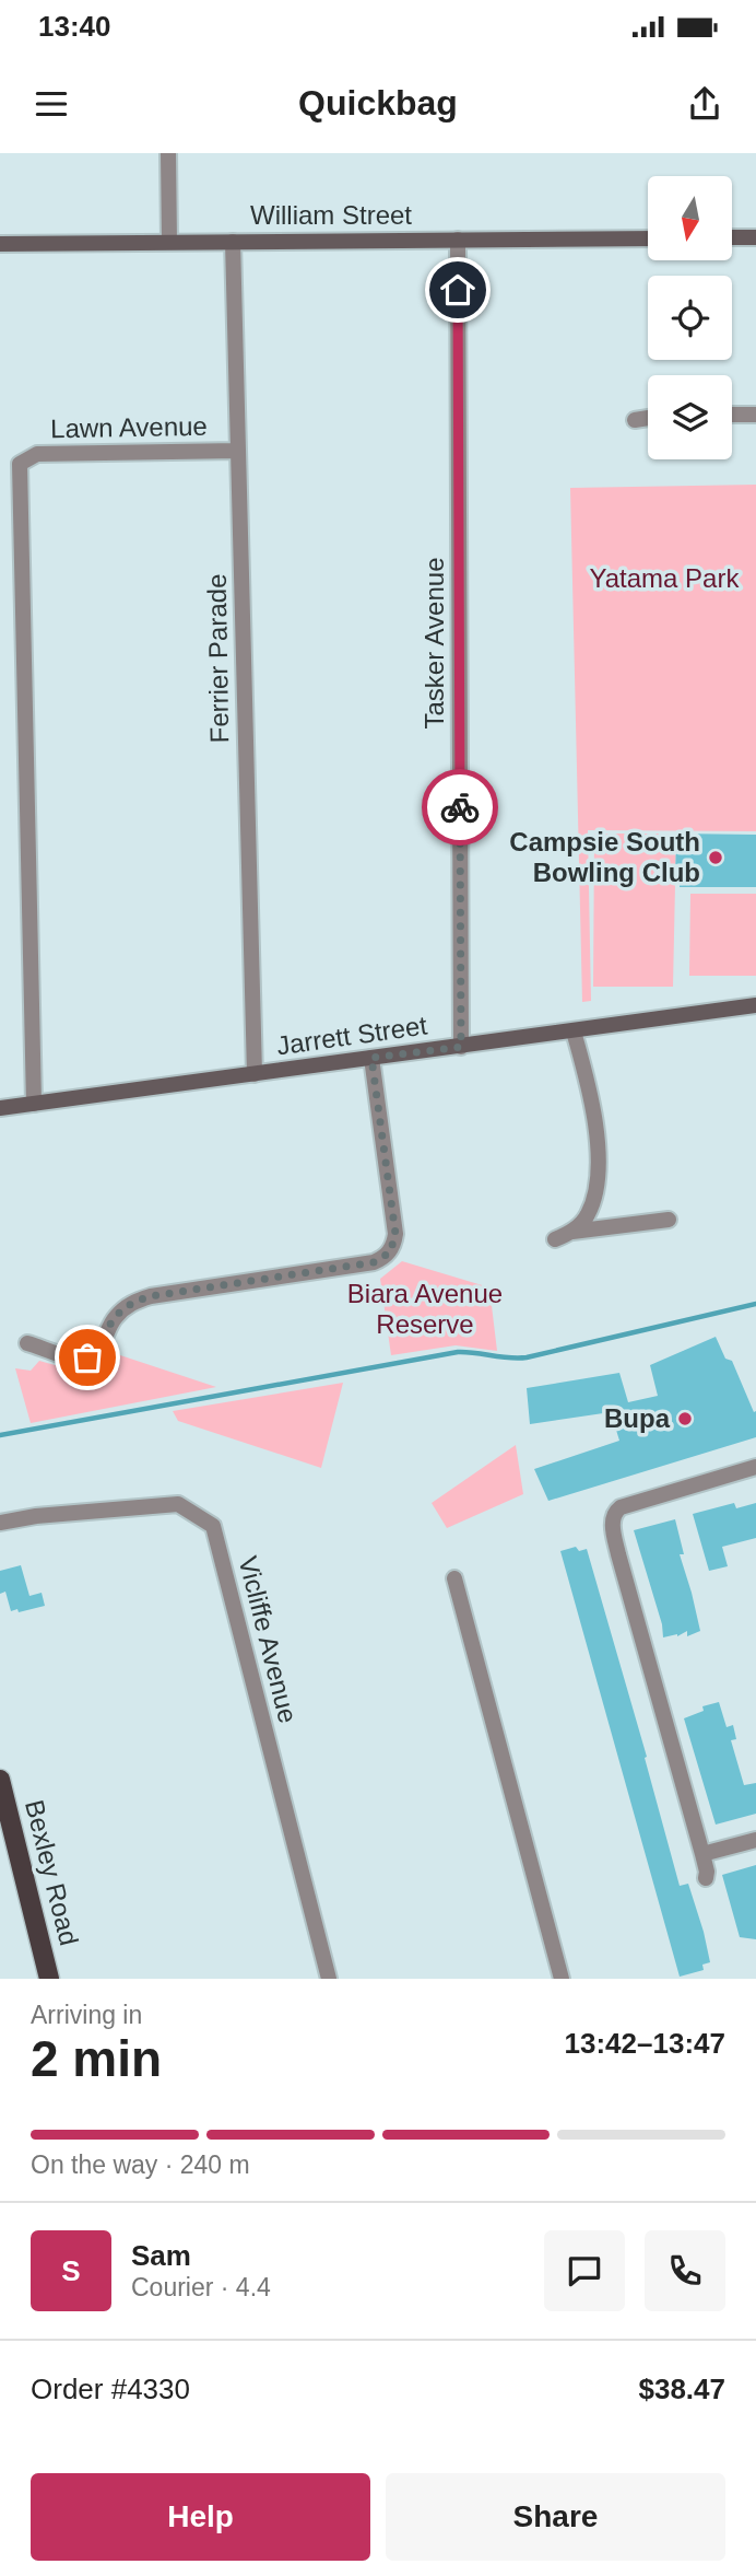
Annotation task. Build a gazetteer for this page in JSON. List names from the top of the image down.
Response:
{
  "streets": {
    "main road": ["Bexley Road"],
    "street": [
      "William Street",
      "Lawn Avenue",
      "Tasker Avenue",
      "Ferrier Parade",
      "Jarrett Street",
      "Vicliffe Avenue"
    ]
  },
  "crossings": [
    ["William Street", "Tasker Avenue"],
    ["William Street", "Ferrier Parade"],
    ["Lawn Avenue", "Ferrier Parade"],
    ["Lawn Avenue", "Jarrett Street"],
    ["Tasker Avenue", "Jarrett Street"],
    ["Ferrier Parade", "Jarrett Street"]
  ],
  "parks": ["Yatama Park", "Biara Avenue Reserve"],
  "places": ["Campsie South Bowling Club", "Bupa"],
  "north": "bottom",
  "page": {
    "status": "13:40",
    "header": "Quickbag",
    "heading": ["2 min", "Arriving in", "13:42–13:47"],
    "panel": [
      "Sam",
      "Courier · 4.4",
      "Order #4330",
      "$38.47"
    ],
    "bar": "On the way · 240 m",
    "round": "S",
    "buttons": ["Help", "Share"]
  }
}
